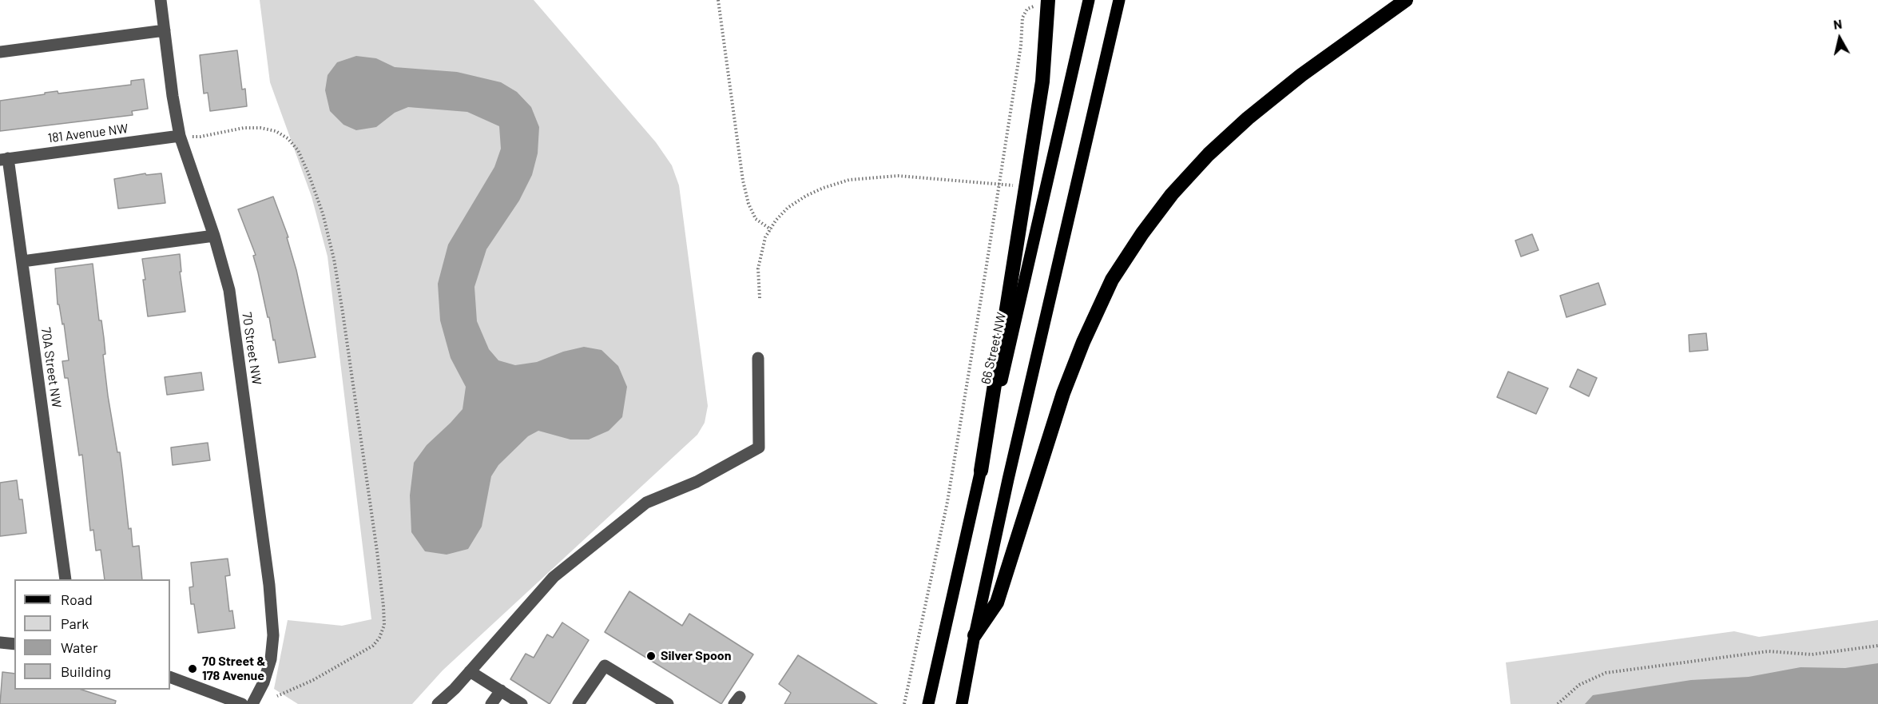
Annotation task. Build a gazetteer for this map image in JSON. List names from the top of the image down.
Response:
{
  "streets": {
    "main road": ["66 Street NW"],
    "street": ["181 Avenue NW", "70 Street NW", "70A Street NW"]
  },
  "crossings": [
    ["181 Avenue NW", "70 Street NW"],
    ["181 Avenue NW", "70A Street NW"]
  ],
  "places": ["Silver Spoon", "70 Street & 178 Avenue"],
  "legend": [
    "Road",
    "Park",
    "Water",
    "Building"
  ],
  "north": "top"
}
